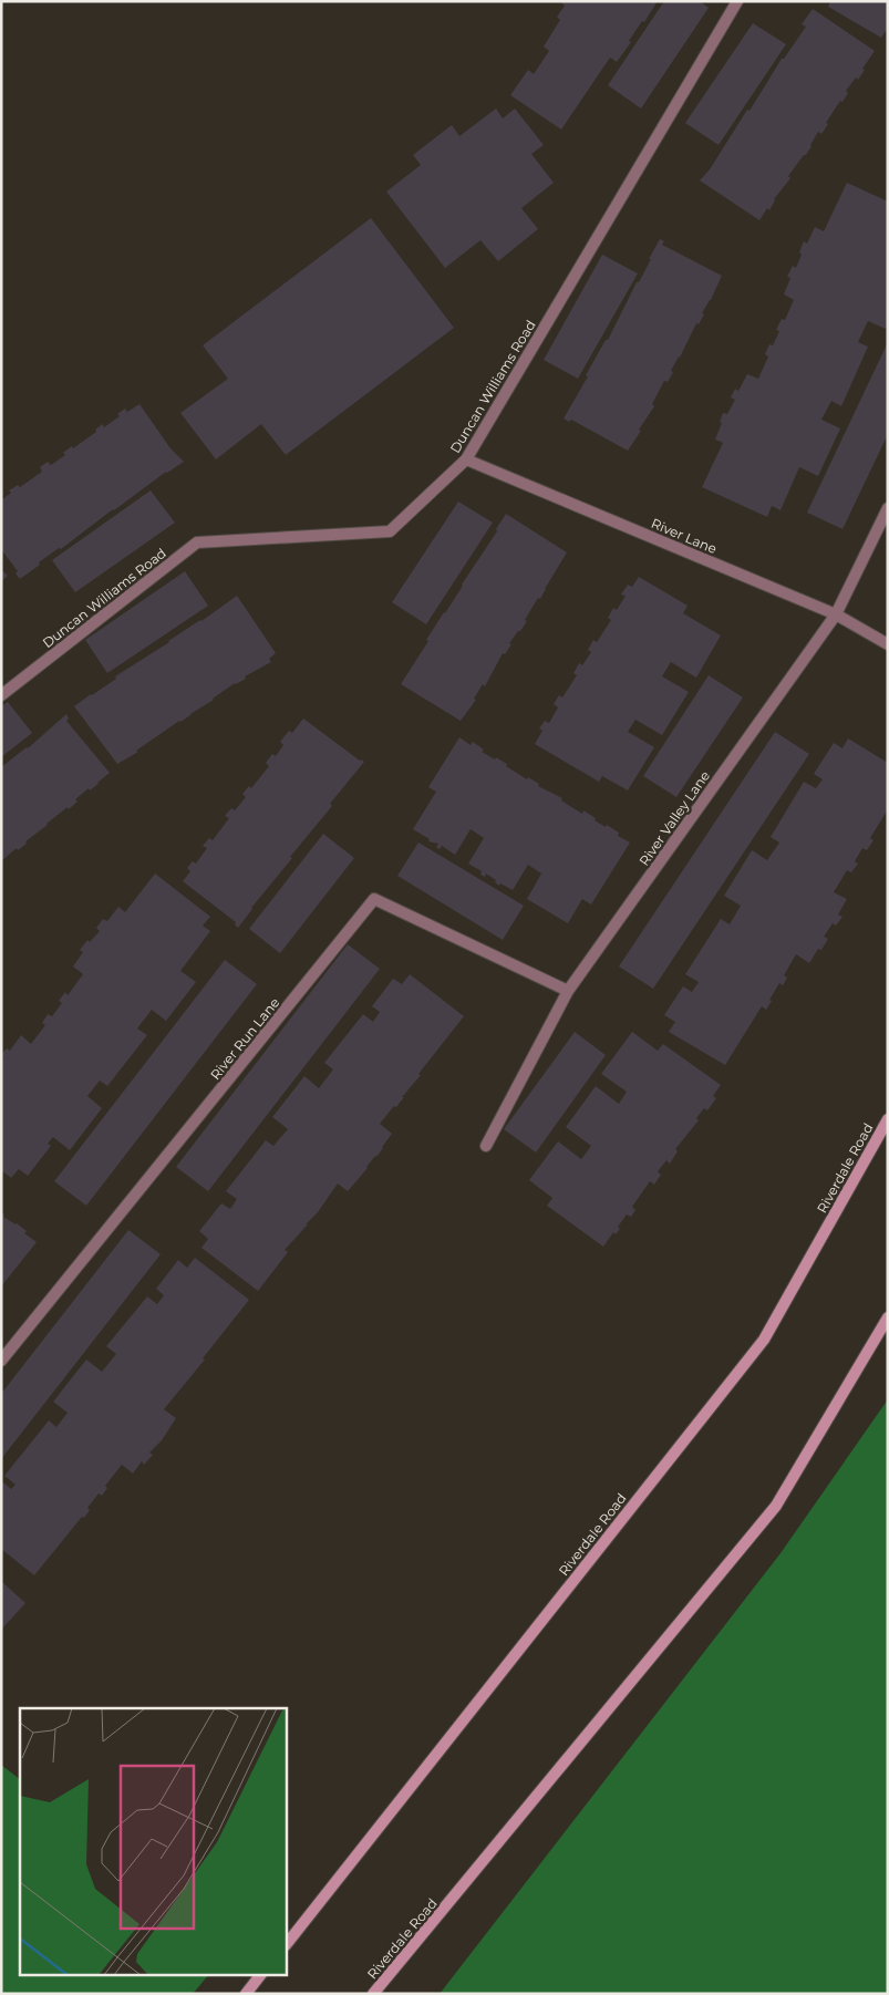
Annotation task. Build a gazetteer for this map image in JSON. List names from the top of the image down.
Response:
{
  "streets": {
    "street": [
      "Duncan Williams Road",
      "River Lane",
      "River Valley Lane",
      "River Run Lane",
      "Riverdale Road"
    ]
  },
  "crossings": [
    ["Duncan Williams Road", "River Lane"],
    ["River Lane", "River Valley Lane"],
    ["River Valley Lane", "River Run Lane"]
  ]
}
